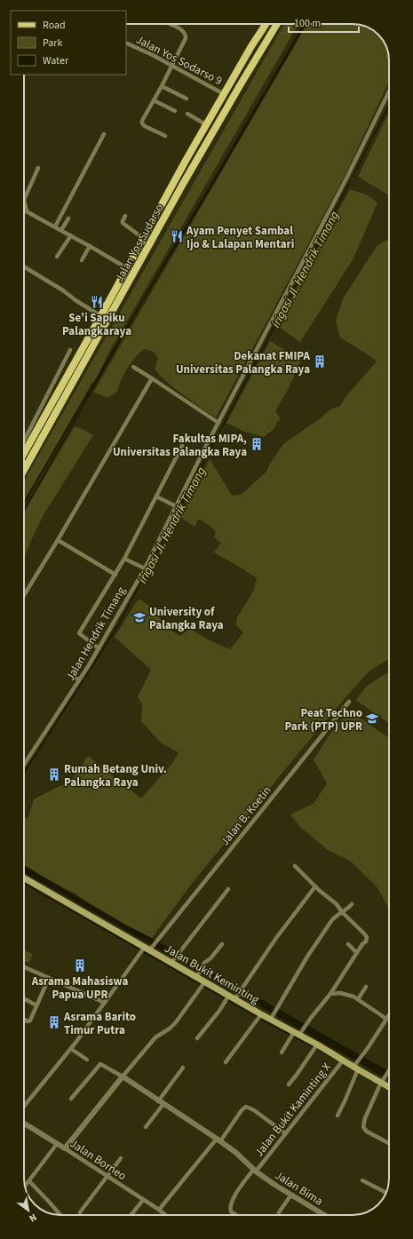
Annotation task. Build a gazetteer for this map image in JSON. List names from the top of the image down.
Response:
{
  "streets": {
    "main road": ["Jalan Yos Sudarso", "Jalan Bukit Keminting"],
    "street": [
      "Jalan Yos Sodarso 9",
      "Jalan Hendrik Timang",
      "Jalan B. Koetin",
      "Jalan Bukit Kaminting X",
      "Jalan Borneo",
      "Jalan Bima"
    ]
  },
  "crossings": [
    ["Jalan Yos Sodarso 9", "Jalan Yos Sudarso"],
    ["Jalan B. Koetin", "Jalan Bukit Keminting"],
    ["Jalan Bukit Keminting", "Jalan Bukit Kaminting X"],
    ["Jalan Bukit Kaminting X", "Jalan Bima"]
  ],
  "water": ["irigasi Jl. Hendrik Timang"],
  "places": {
    "restaurant": ["Ayam Penyet Sambal Ijo & Lalapan Mentari", "Se'i Sapiku Palangkaraya"],
    "building": [
      "Dekanat FMIPA Universitas Palangka Raya",
      "Fakultas MIPA, Universitas Palangka Raya",
      "Rumah Betang Univ. Palangka Raya",
      "Asrama Mahasiswa Papua UPR",
      "Asrama Barito Timur Putra"
    ],
    "school or university": ["University of Palangka Raya", "Peat Techno Park (PTP) UPR"]
  },
  "legend": ["Road", "Park", "Water"],
  "scale_bar": "100 m",
  "north": "bottom right"
}
